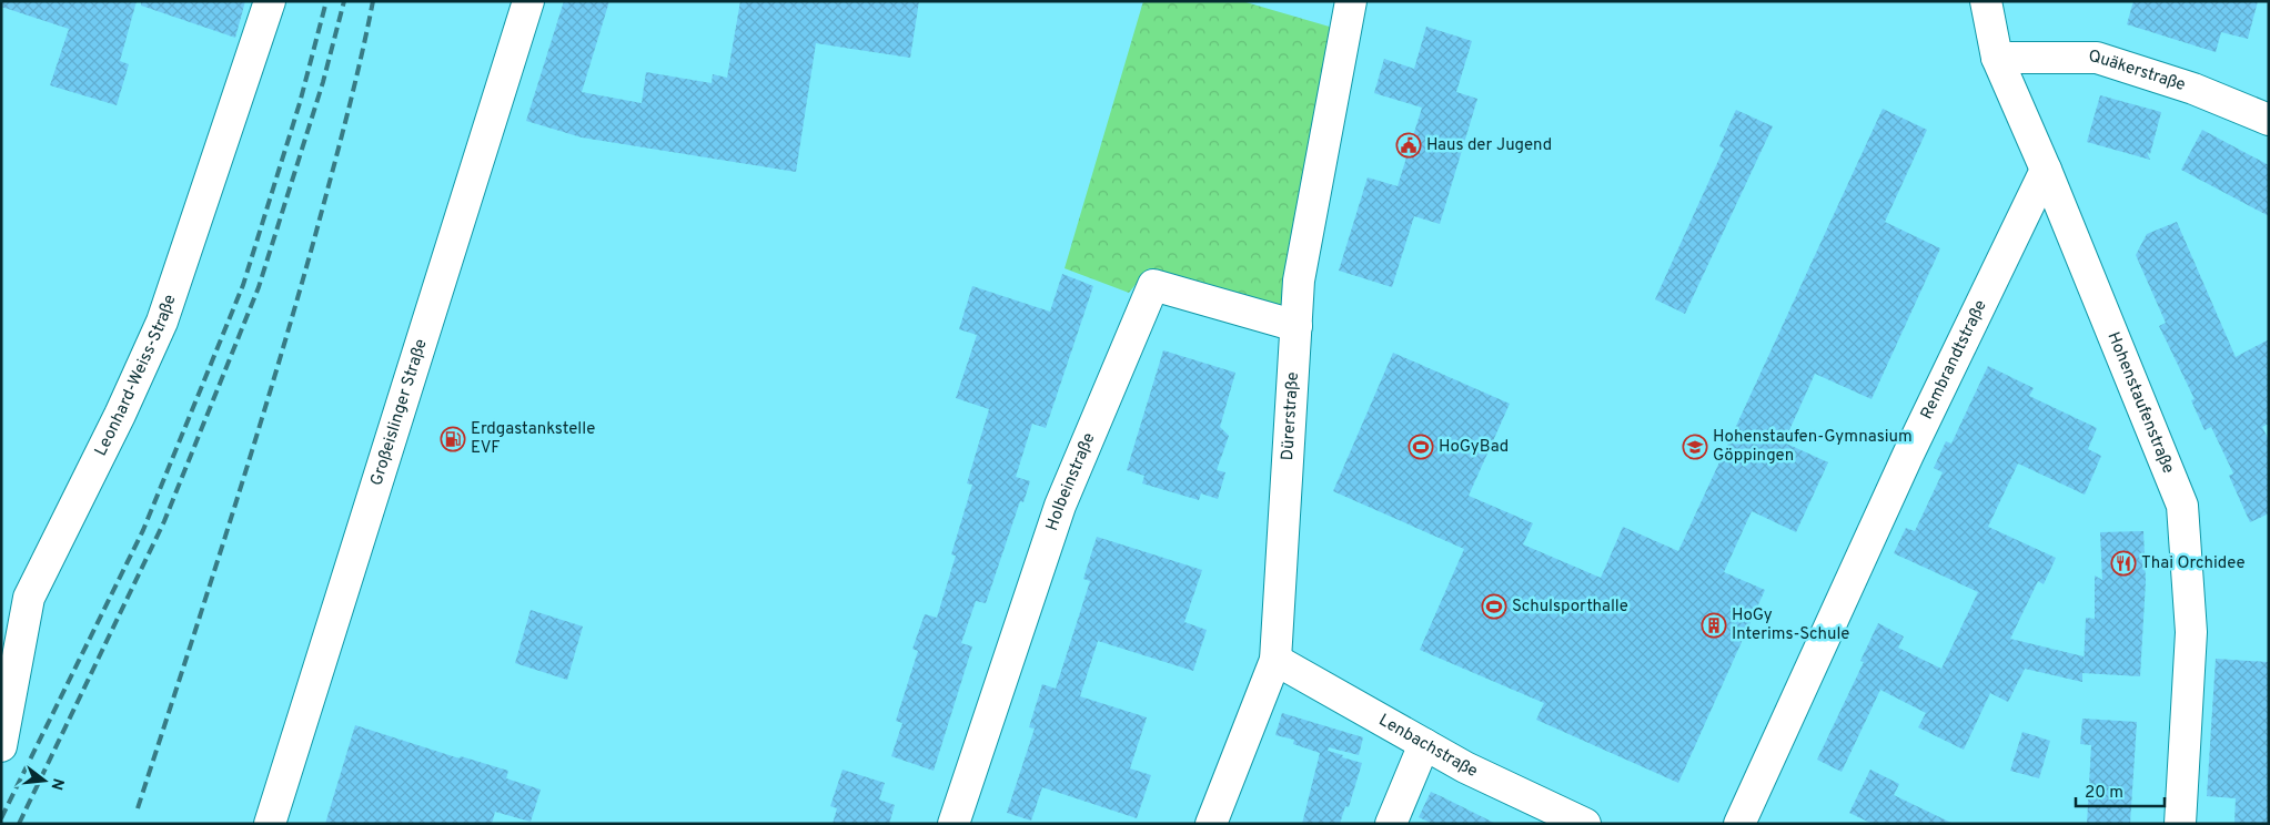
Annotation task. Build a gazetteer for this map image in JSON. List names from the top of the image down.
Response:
{
  "streets": {
    "street": [
      "Quäkerstraße",
      "Rembrandtstraße",
      "Leonhard-Weiss-Straße",
      "Hohenstaufenstraße",
      "Großeislinger Straße",
      "Dürerstraße",
      "Holbeinstraße",
      "Lenbachstraße"
    ]
  },
  "crossings": [
    ["Quäkerstraße", "Hohenstaufenstraße"],
    ["Rembrandtstraße", "Hohenstaufenstraße"],
    ["Dürerstraße", "Holbeinstraße"],
    ["Dürerstraße", "Lenbachstraße"]
  ],
  "places": {
    "public building": ["Haus der Jugend"],
    "fuel station": ["Erdgastankstelle EVF"],
    "sports": ["HoGyBad", "Schulsporthalle"],
    "school or university": ["Hohenstaufen-Gymnasium Göppingen"],
    "restaurant": ["Thai Orchidee"],
    "building": ["HoGy Interims-Schule"]
  },
  "scale_bar": "20 m",
  "north": "right"
}
